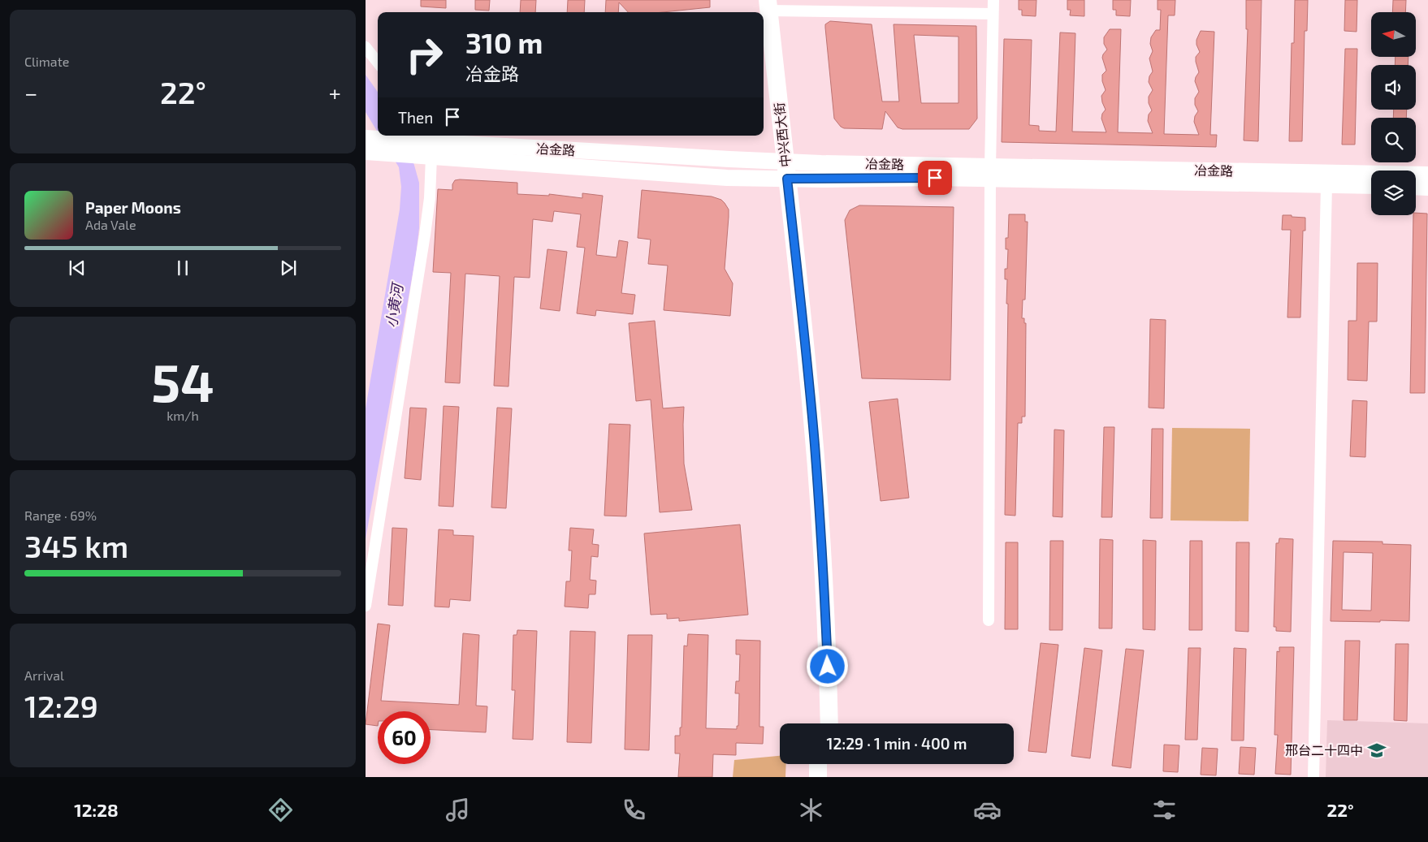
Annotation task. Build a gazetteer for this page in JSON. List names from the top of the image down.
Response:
{
  "streets": {
    "main road": ["中兴西大街"],
    "street": ["冶金路"]
  },
  "crossings": [
    ["中兴西大街", "冶金路"]
  ],
  "water": ["小黄河"],
  "places": {
    "school or university": ["邢台二十四中"]
  },
  "north": "left",
  "page": {
    "tile": [
      "Climate",
      ["54", "km/h"],
      ["Range · 69%", "345 km"],
      ["Arrival", "12:29"]
    ],
    "turn": ["310 m", "冶金路"],
    "heat": ["−", "22°", "+"],
    "then": "Then",
    "song": ["Paper Moons", "Ada Vale"],
    "limit": "60",
    "trip": "12:29 · 1 min · 400 m",
    "tabs": ["12:28", "22°"]
  }
}
